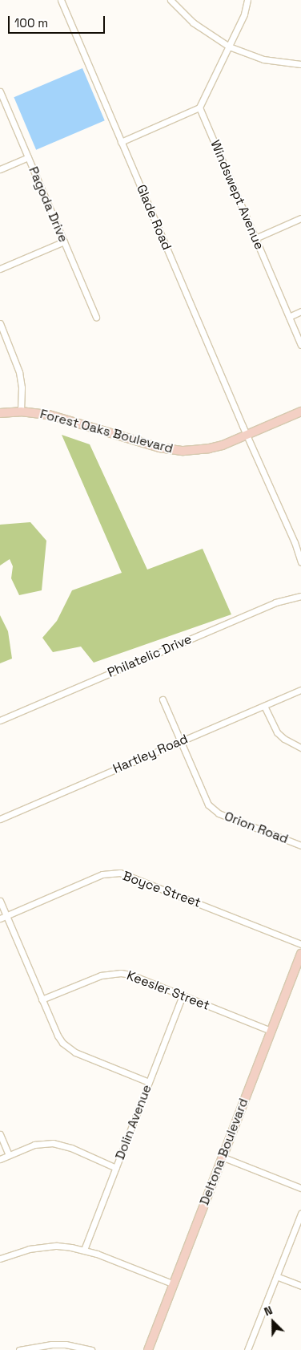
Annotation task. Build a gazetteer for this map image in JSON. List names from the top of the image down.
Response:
{
  "streets": {
    "main road": ["Forest Oaks Boulevard", "Deltona Boulevard"],
    "street": [
      "Windswept Avenue",
      "Pagoda Drive",
      "Glade Road",
      "Philatelic Drive",
      "Hartley Road",
      "Orion Road",
      "Boyce Street",
      "Keesler Street",
      "Dolin Avenue"
    ]
  },
  "crossings": [
    ["Glade Road", "Forest Oaks Boulevard"],
    ["Hartley Road", "Orion Road"],
    ["Keesler Street", "Dolin Avenue"],
    ["Keesler Street", "Deltona Boulevard"]
  ],
  "scale_bar": "100 m",
  "north": "top left"
}
